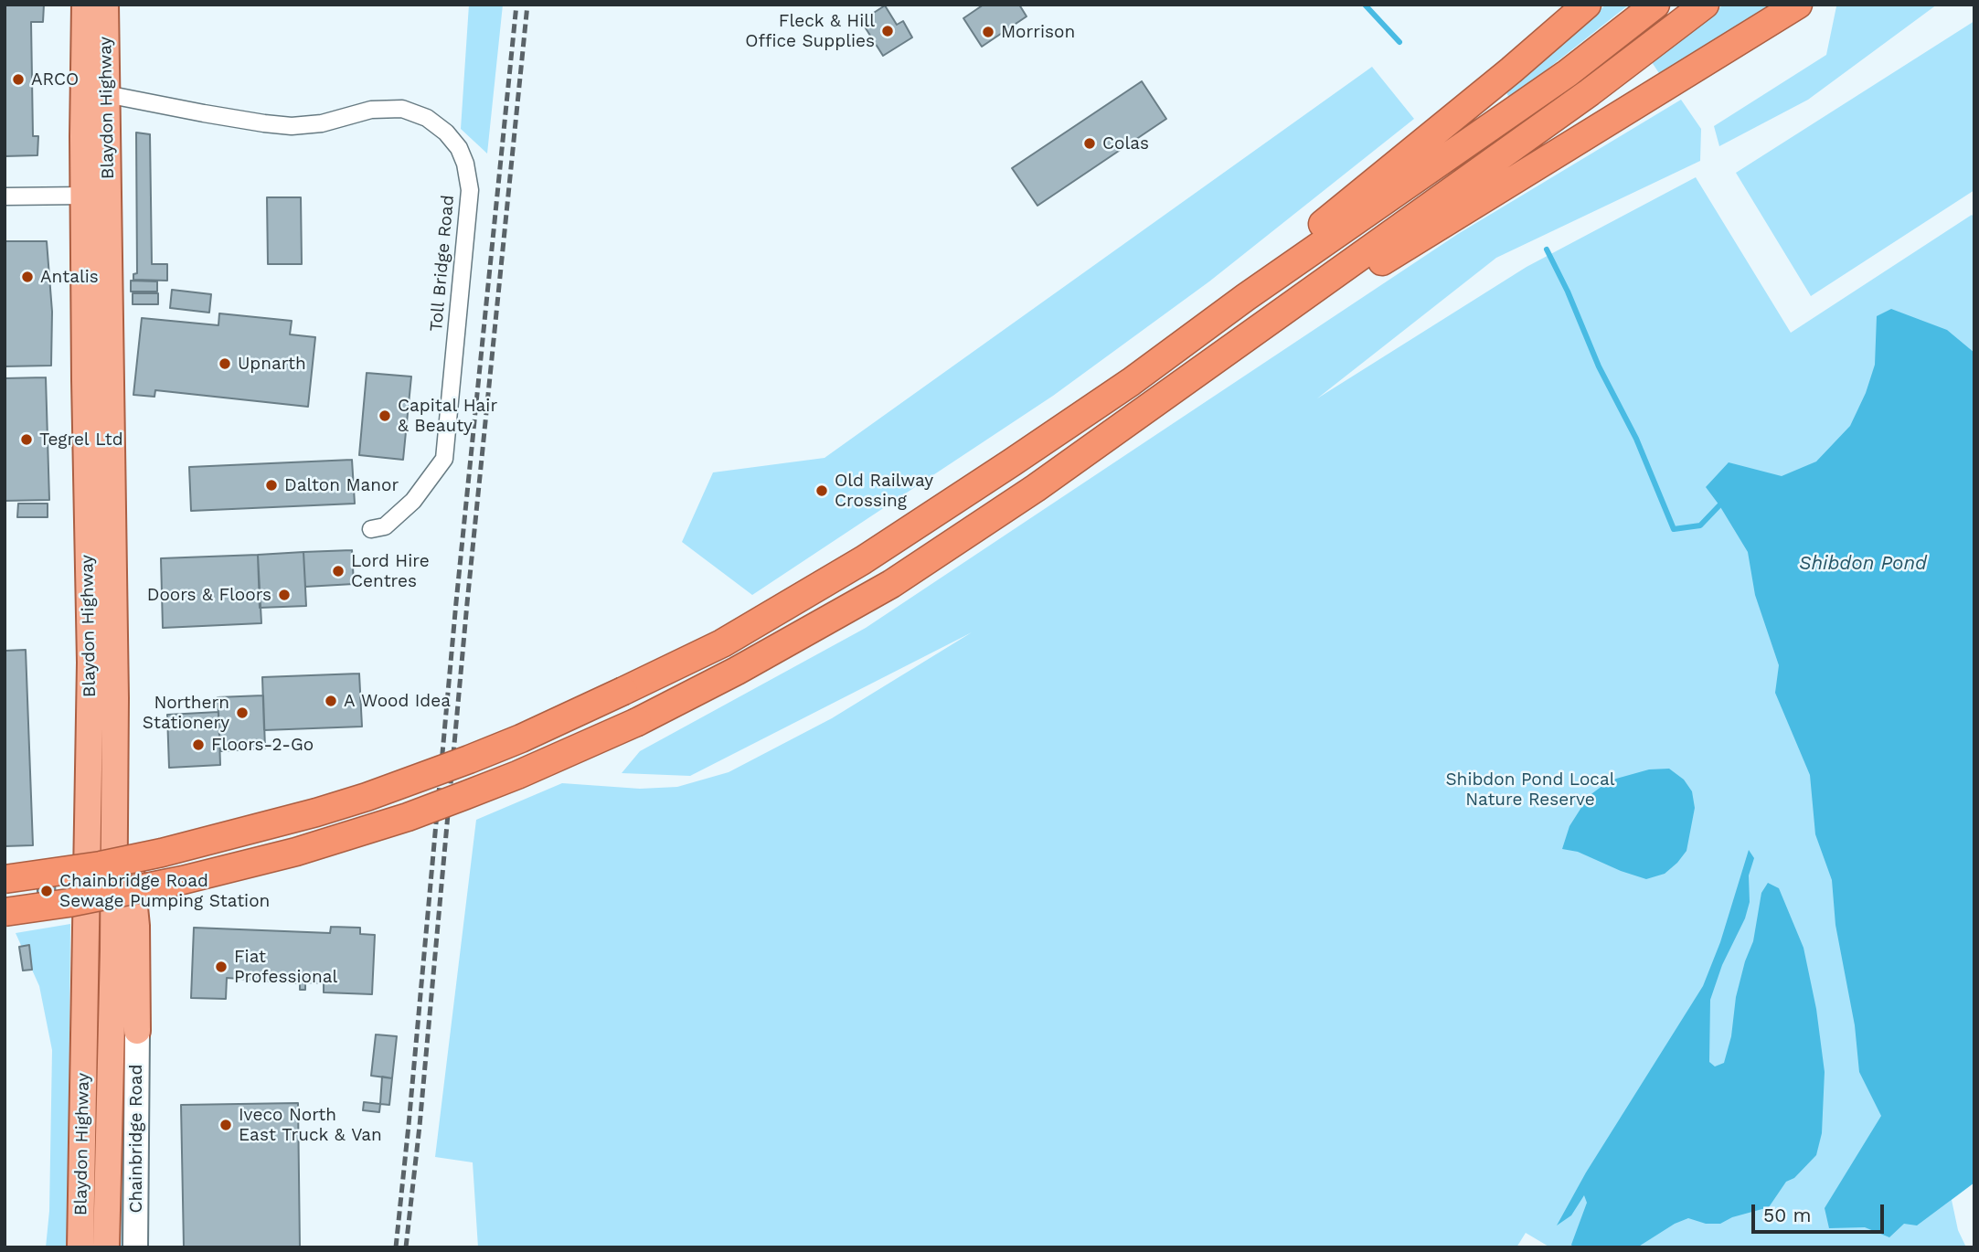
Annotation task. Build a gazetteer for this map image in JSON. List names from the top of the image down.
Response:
{
  "streets": {
    "main road": ["Blaydon Highway", "Chainbridge Road"],
    "street": ["Toll Bridge Road"]
  },
  "crossings": [
    ["Blaydon Highway", "Toll Bridge Road"]
  ],
  "water": ["Shibdon Pond"],
  "parks": ["Shibdon Pond Local Nature Reserve"],
  "places": [
    "Fleck & Hill Office Supplies",
    "Morrison",
    "ARCO",
    "Colas",
    "Antalis",
    "Upnarth",
    "Capital Hair & Beauty",
    "Tegrel Ltd",
    "Dalton Manor",
    "Old Railway Crossing",
    "Lord Hire Centres",
    "Doors & Floors",
    "A Wood Idea",
    "Northern Stationery",
    "Floors-2-Go",
    "Chainbridge Road Sewage Pumping Station",
    "Fiat Professional",
    "Iveco North East Truck & Van"
  ],
  "scale_bar": "50 m"
}
